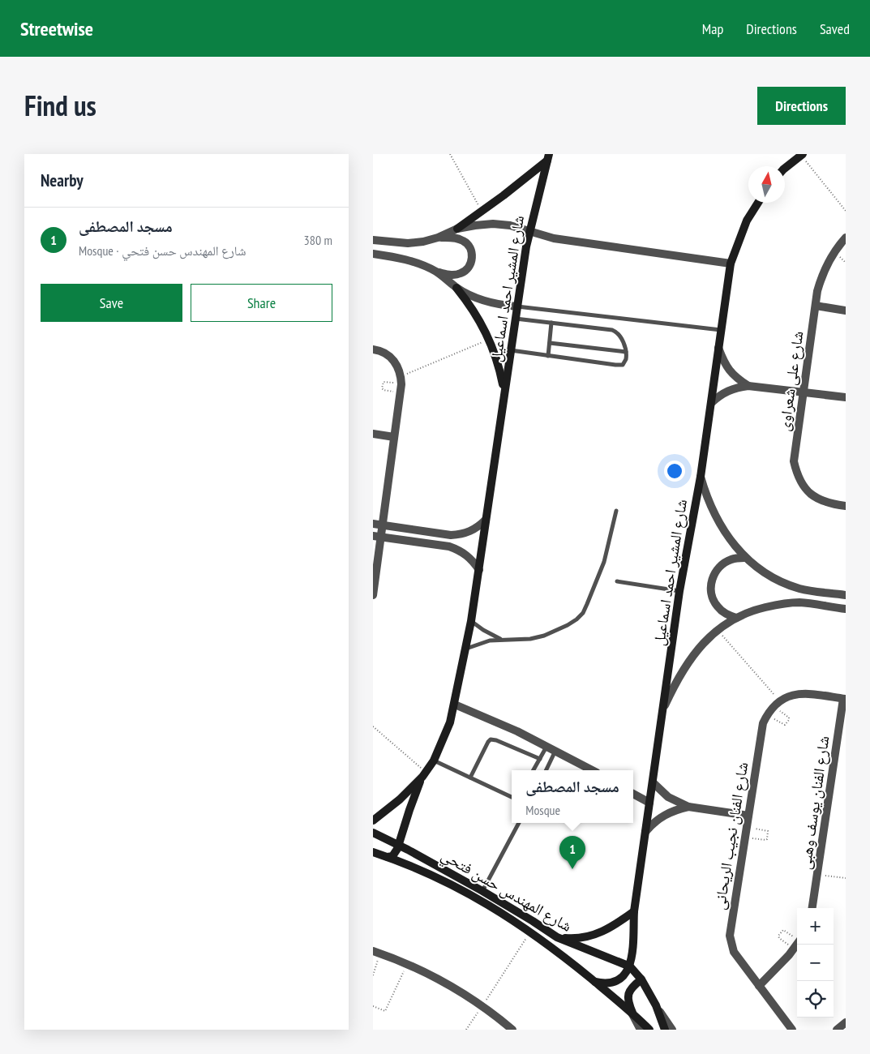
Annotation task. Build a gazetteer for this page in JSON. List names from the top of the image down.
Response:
{
  "streets": {
    "main road": ["شارع المشير احمد اسماعيل", "شارع المهندس حسن فتحي"],
    "street": ["شارع على شعراوى", "شارع الفنان يوسف وهبى", "شارع الفنان نجيب الريحانى"]
  },
  "crossings": [
    ["شارع المشير احمد اسماعيل", "شارع المهندس حسن فتحي"],
    ["شارع الفنان يوسف وهبى", "شارع الفنان نجيب الريحانى"]
  ],
  "north": "top",
  "page": {
    "header": "Streetwise",
    "nav": ["Map", "Directions", "Saved"],
    "title": "Find us",
    "buttons": [
      "Directions",
      ["Save", "Share"]
    ],
    "heading": "Nearby",
    "list": [
      {
        "mark": "1",
        "name": "مسجد المصطفى",
        "note": "Mosque · شارع المهندس حسن فتحي",
        "value": "380 m"
      }
    ],
    "popup": ["مسجد المصطفى", "Mosque"],
    "pins": "1",
    "map_buttons": ["+", "−"]
  }
}
